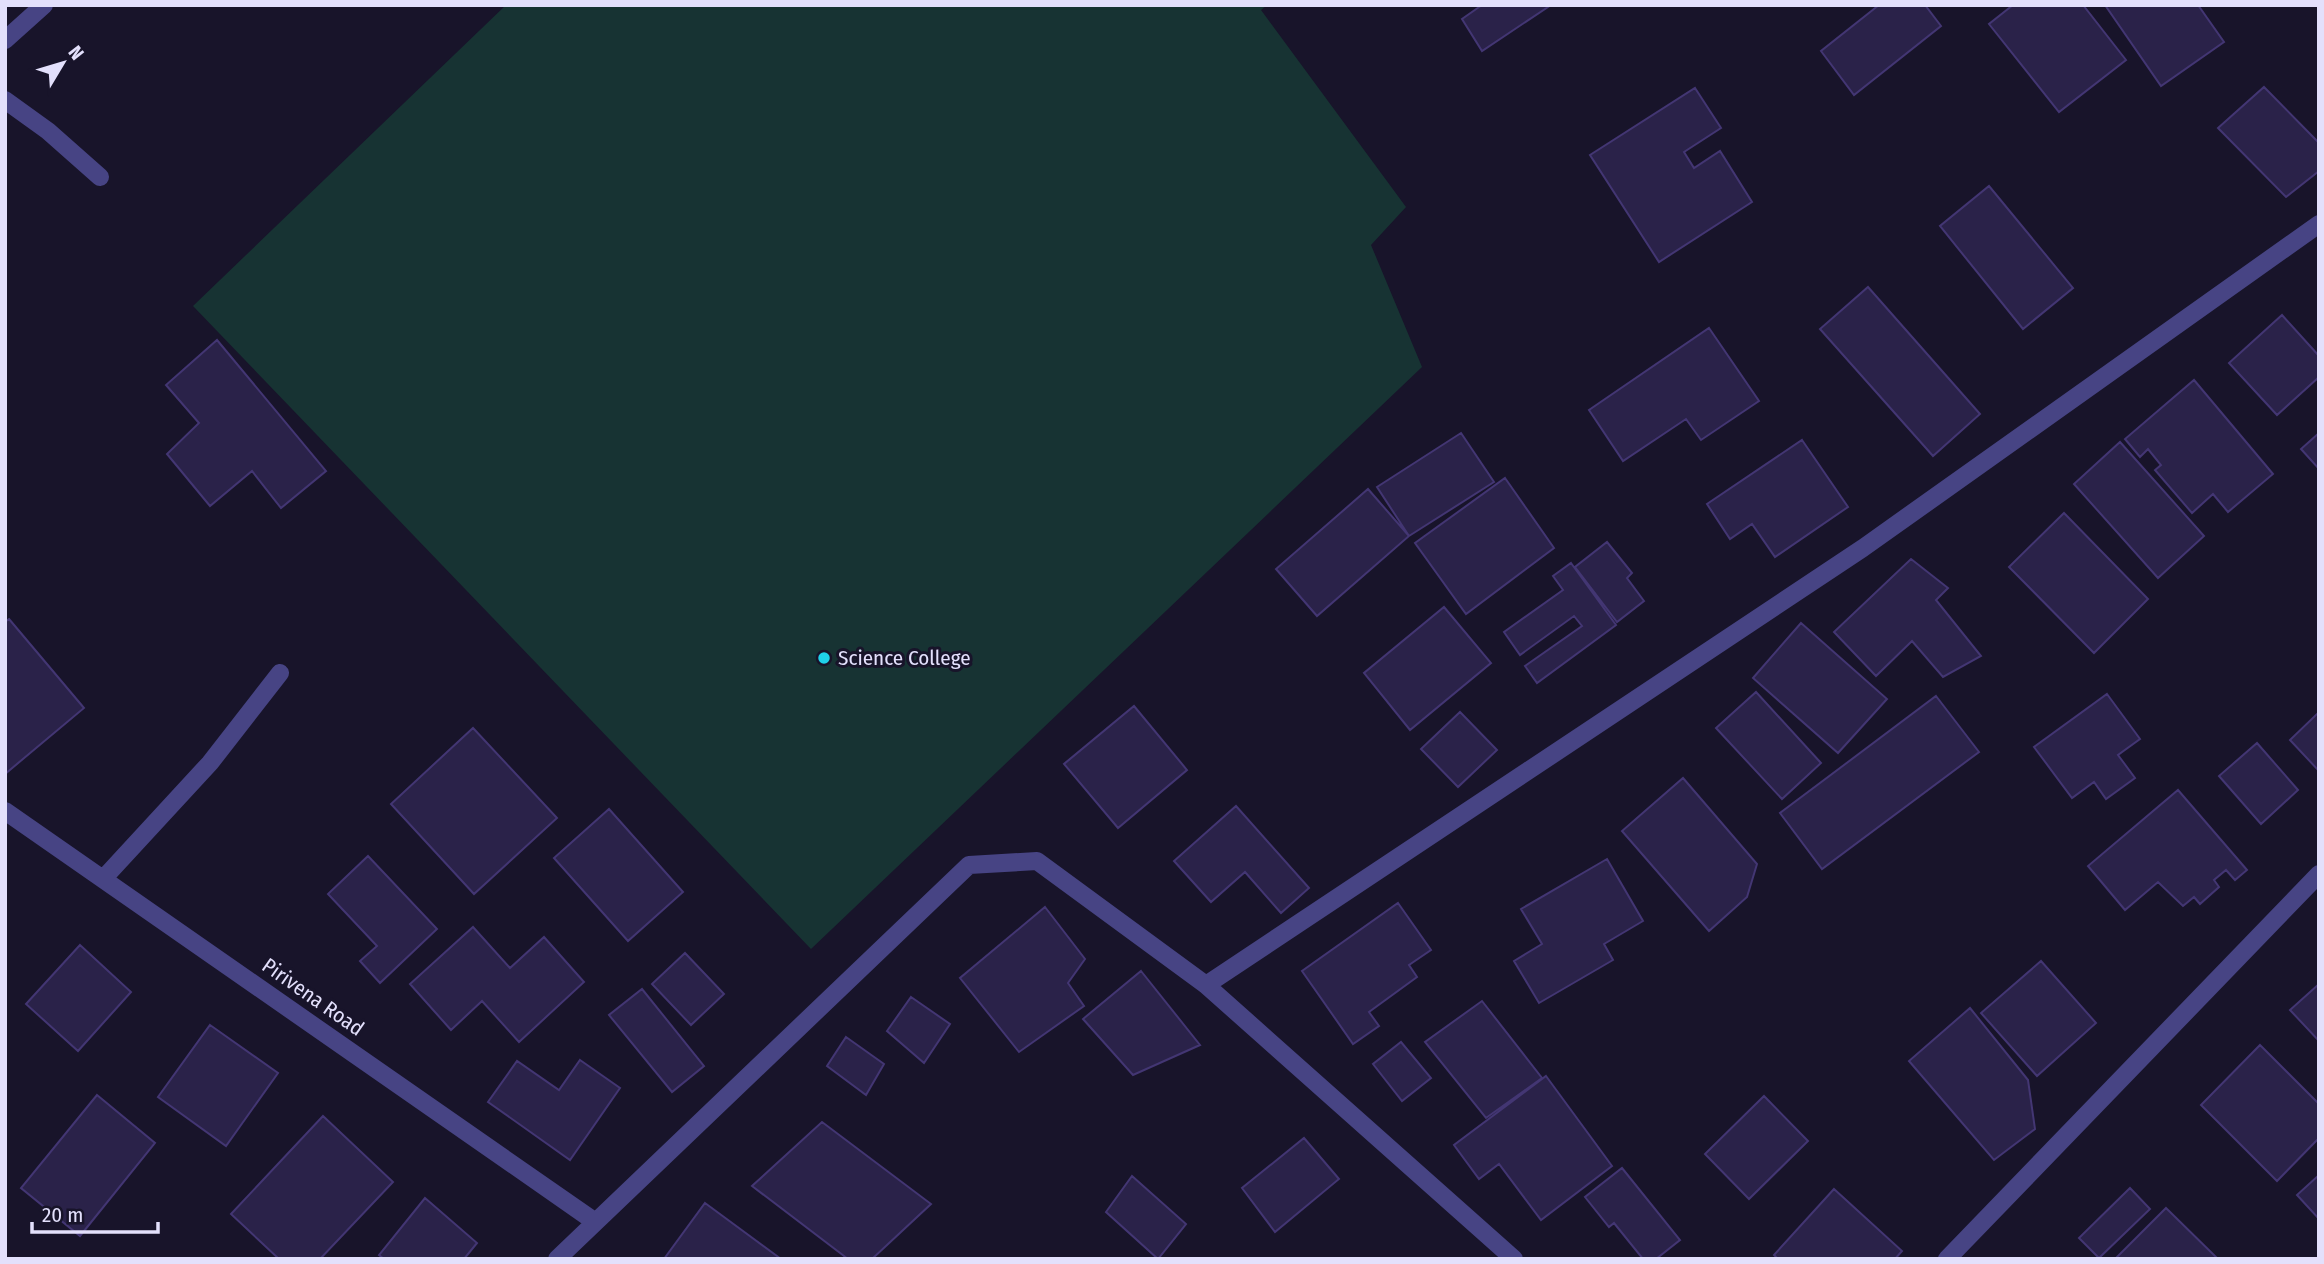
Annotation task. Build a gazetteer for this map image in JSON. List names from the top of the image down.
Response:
{
  "streets": {
    "street": ["Pirivena Road"]
  },
  "places": ["Science College"],
  "scale_bar": "20 m",
  "north": "top right"
}
